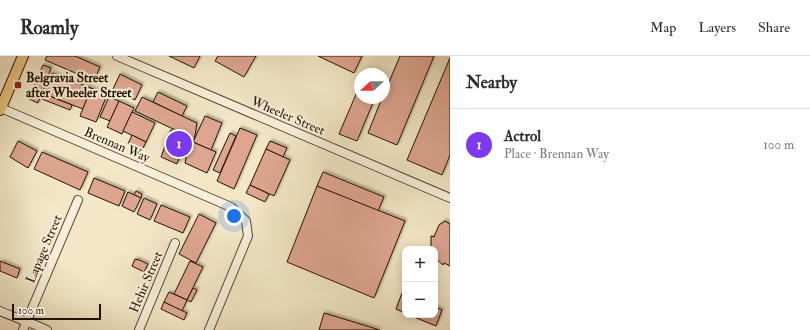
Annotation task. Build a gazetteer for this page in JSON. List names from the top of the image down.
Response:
{
  "streets": {
    "street": [
      "Wheeler Street",
      "Brennan Way",
      "Lapage Street",
      "Hehir Street"
    ]
  },
  "places": {
    "transit": ["Belgravia Street after Wheeler Street"]
  },
  "scale_bar": "100 m",
  "north": "left",
  "page": {
    "header": "Roamly",
    "nav": ["Map", "Layers", "Share"],
    "heading": "Nearby",
    "list": [
      {
        "mark": "1",
        "name": "Actrol",
        "note": "Place · Brennan Way",
        "value": "100 m"
      }
    ],
    "pins": "1",
    "map_buttons": ["+", "−"],
    "scale": "100 m"
  }
}
